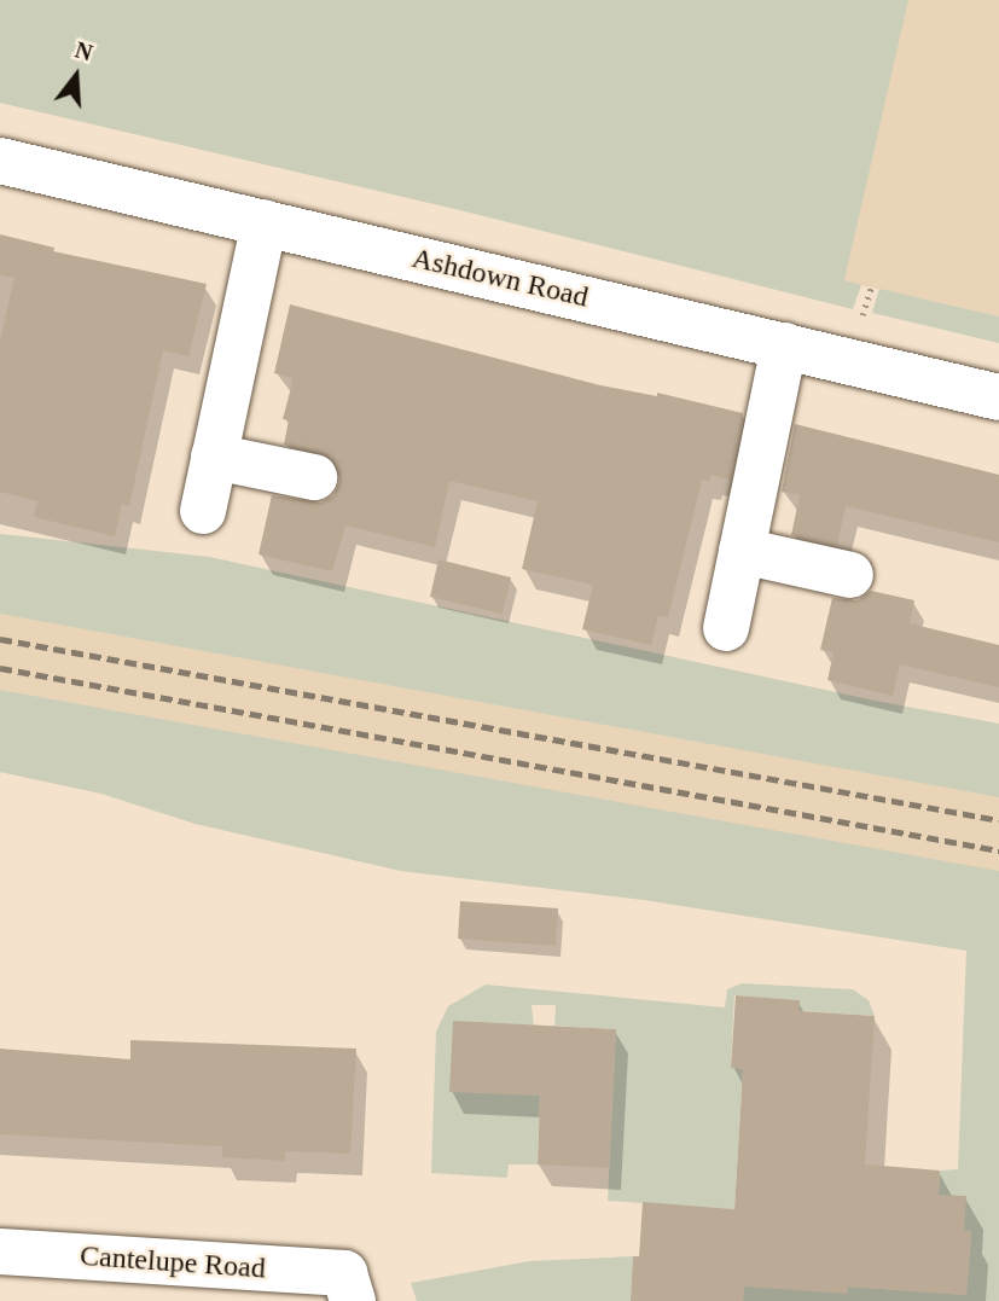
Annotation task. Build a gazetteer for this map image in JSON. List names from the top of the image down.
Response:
{
  "streets": {
    "street": ["Ashdown Road", "Cantelupe Road"]
  },
  "north": "top"
}
